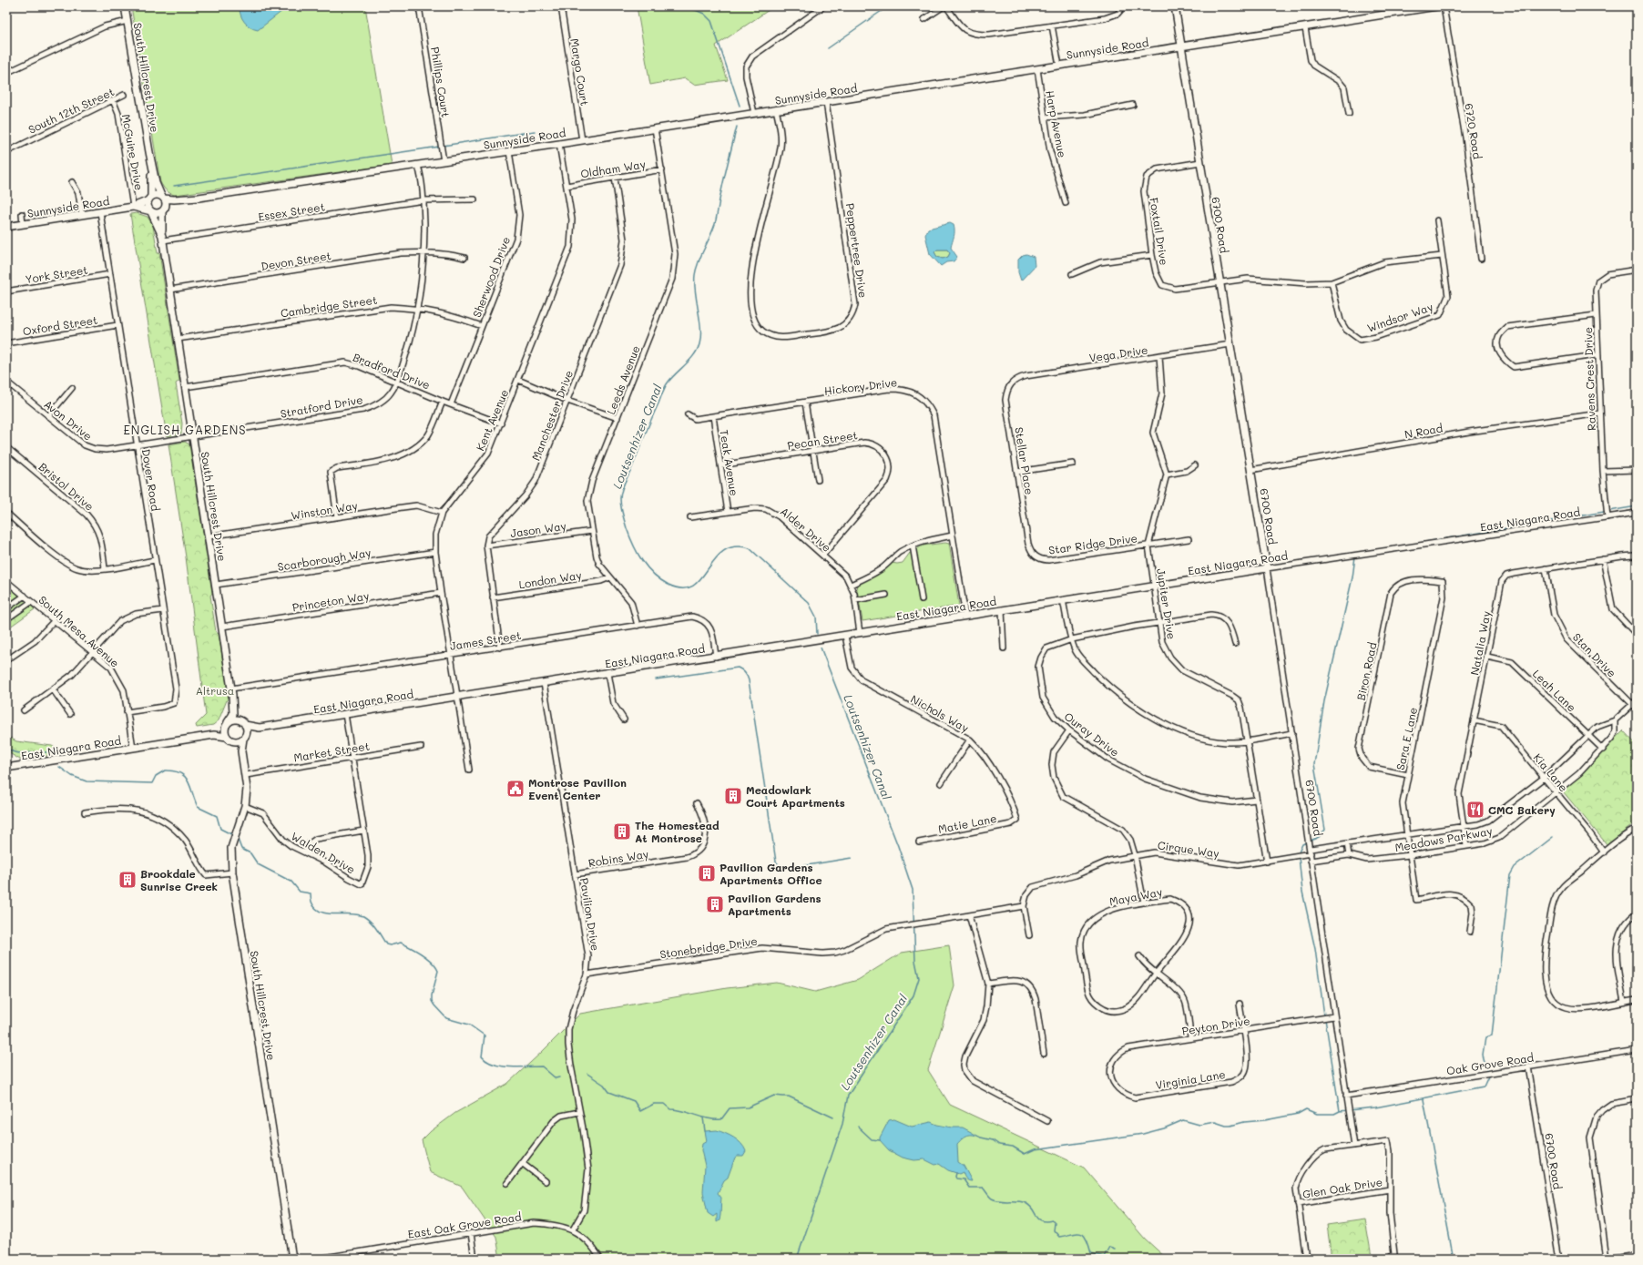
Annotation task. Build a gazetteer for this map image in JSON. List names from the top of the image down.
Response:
{
  "streets": {
    "street": [
      "Sunnyside Road",
      "Margo Court",
      "South Hillcrest Drive",
      "Phillips Court",
      "South 12th Street",
      "Harp Avenue",
      "6720 Road",
      "McGuire Drive",
      "Oldham Way",
      "Essex Street",
      "6700 Road",
      "Foxtail Drive",
      "Peppertree Drive",
      "Devon Street",
      "York Street",
      "Sherwood Drive",
      "Cambridge Street",
      "Windsor Way",
      "Oxford Street",
      "Vega Drive",
      "Bradford Drive",
      "Ravens Crest Drive",
      "Leeds Avenue",
      "Hickory Drive",
      "Stratford Drive",
      "Manchester Drive",
      "Avon Drive",
      "Kent Avenue",
      "N Road",
      "Pecan Street",
      "Stellar Place",
      "Teak Avenue",
      "Dover Road",
      "Bristol Drive",
      "Winston Way",
      "East Niagara Road",
      "Jason Way",
      "Alder Drive",
      "Star Ridge Drive",
      "Scarborough Way",
      "London Way",
      "Princeton Way",
      "Jupiter Drive",
      "South Mesa Avenue",
      "James Street",
      "Natalia Way",
      "Stan Drive",
      "Biron Road",
      "Leah Lane",
      "Nichols Way",
      "Ouray Drive",
      "Sara E Lane",
      "Market Street",
      "Kia Lane",
      "Matie Lane",
      "Meadows Parkway",
      "Cirque Way",
      "Walden Drive",
      "Robins Way",
      "Maya Way",
      "Pavilion Drive",
      "Stonebridge Drive",
      "Peyton Drive",
      "Oak Grove Road",
      "Virginia Lane",
      "Glen Oak Drive",
      "East Oak Grove Road"
    ]
  },
  "crossings": [
    ["Sunnyside Road", "Margo Court"],
    ["Sunnyside Road", "Phillips Court"],
    ["Sunnyside Road", "Harp Avenue"],
    ["Sunnyside Road", "McGuire Drive"],
    ["Sunnyside Road", "6700 Road"],
    ["Sunnyside Road", "Peppertree Drive"],
    ["Sunnyside Road", "Sherwood Drive"],
    ["Sunnyside Road", "Leeds Avenue"],
    ["Sunnyside Road", "Stratford Drive"],
    ["Sunnyside Road", "Kent Avenue"],
    ["Sunnyside Road", "Dover Road"],
    ["South Hillcrest Drive", "Essex Street"],
    ["South Hillcrest Drive", "Devon Street"],
    ["South Hillcrest Drive", "Cambridge Street"],
    ["South Hillcrest Drive", "Bradford Drive"],
    ["South Hillcrest Drive", "Stratford Drive"],
    ["South Hillcrest Drive", "Avon Drive"],
    ["South Hillcrest Drive", "Winston Way"],
    ["South Hillcrest Drive", "East Niagara Road"],
    ["South Hillcrest Drive", "Scarborough Way"],
    ["South Hillcrest Drive", "Princeton Way"],
    ["South Hillcrest Drive", "James Street"],
    ["South Hillcrest Drive", "Market Street"],
    ["South Hillcrest Drive", "Walden Drive"],
    ["South 12th Street", "McGuire Drive"],
    ["Oldham Way", "Leeds Avenue"],
    ["Oldham Way", "Manchester Drive"],
    ["Oldham Way", "Kent Avenue"],
    ["Essex Street", "Stratford Drive"],
    ["6700 Road", "Foxtail Drive"],
    ["6700 Road", "Vega Drive"],
    ["6700 Road", "N Road"],
    ["6700 Road", "East Niagara Road"],
    ["6700 Road", "Meadows Parkway"],
    ["6700 Road", "Cirque Way"],
    ["6700 Road", "Peyton Drive"],
    ["6700 Road", "Oak Grove Road"],
    ["Devon Street", "Stratford Drive"],
    ["York Street", "Dover Road"],
    ["Sherwood Drive", "Cambridge Street"],
    ["Sherwood Drive", "Bradford Drive"],
    ["Cambridge Street", "Stratford Drive"],
    ["Oxford Street", "Dover Road"],
    ["Vega Drive", "Stellar Place"],
    ["Bradford Drive", "Stratford Drive"],
    ["Bradford Drive", "Kent Avenue"],
    ["Ravens Crest Drive", "N Road"],
    ["Ravens Crest Drive", "East Niagara Road"],
    ["Leeds Avenue", "Jason Way"],
    ["Leeds Avenue", "London Way"],
    ["Leeds Avenue", "James Street"],
    ["Hickory Drive", "Teak Avenue"],
    ["Hickory Drive", "East Niagara Road"],
    ["Stratford Drive", "Avon Drive"],
    ["Manchester Drive", "Jason Way"],
    ["Avon Drive", "Dover Road"],
    ["Kent Avenue", "Winston Way"],
    ["Kent Avenue", "East Niagara Road"],
    ["Kent Avenue", "Scarborough Way"],
    ["Kent Avenue", "Princeton Way"],
    ["Kent Avenue", "James Street"],
    ["Pecan Street", "Teak Avenue"],
    ["Pecan Street", "Alder Drive"],
    ["Stellar Place", "Star Ridge Drive"],
    ["Teak Avenue", "Alder Drive"],
    ["Dover Road", "South Mesa Avenue"],
    ["East Niagara Road", "Alder Drive"],
    ["East Niagara Road", "Jupiter Drive"],
    ["East Niagara Road", "South Mesa Avenue"],
    ["East Niagara Road", "James Street"],
    ["East Niagara Road", "Nichols Way"],
    ["East Niagara Road", "Pavilion Drive"],
    ["Star Ridge Drive", "Jupiter Drive"],
    ["Jupiter Drive", "Ouray Drive"],
    ["Jupiter Drive", "Cirque Way"],
    ["Natalia Way", "Stan Drive"],
    ["Natalia Way", "Leah Lane"],
    ["Natalia Way", "Kia Lane"],
    ["Natalia Way", "Meadows Parkway"],
    ["Stan Drive", "Meadows Parkway"],
    ["Biron Road", "Sara E Lane"],
    ["Leah Lane", "Meadows Parkway"],
    ["Nichols Way", "Matie Lane"],
    ["Sara E Lane", "Meadows Parkway"],
    ["Kia Lane", "Meadows Parkway"],
    ["Meadows Parkway", "Cirque Way"],
    ["Cirque Way", "Stonebridge Drive"],
    ["Robins Way", "Pavilion Drive"],
    ["Pavilion Drive", "Stonebridge Drive"],
    ["Pavilion Drive", "East Oak Grove Road"],
    ["Peyton Drive", "Virginia Lane"]
  ],
  "districts": ["ENGLISH GARDENS"],
  "water": ["Loutsenhizer Canal"],
  "parks": ["Altrusa"],
  "places": {
    "public building": ["Montrose Pavilion Event Center"],
    "building": [
      "Meadowlark Court Apartments",
      "The Homestead At Montrose",
      "Pavilion Gardens Apartments Office",
      "Brookdale Sunrise Creek",
      "Pavilion Gardens Apartments"
    ],
    "restaurant": ["CMC Bakery"]
  }
}
